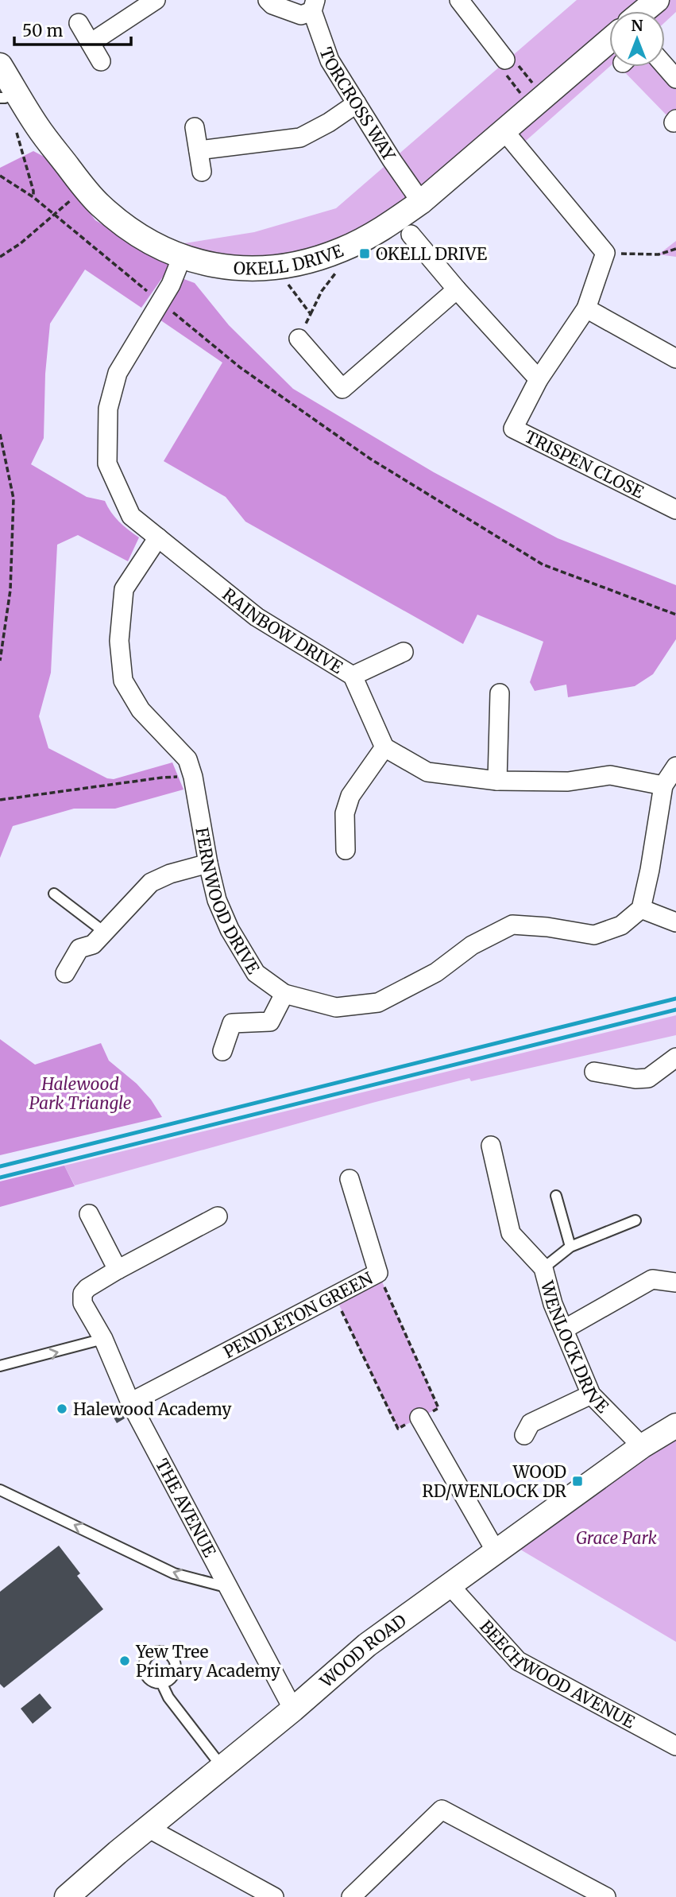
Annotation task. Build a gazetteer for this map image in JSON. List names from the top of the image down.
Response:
{
  "streets": {
    "street": [
      "TORCROSS WAY",
      "OKELL DRIVE",
      "TRISPEN CLOSE",
      "RAINBOW DRIVE",
      "FERNWOOD DRIVE",
      "PENDLETON GREEN",
      "WENLOCK DRIVE",
      "THE AVENUE",
      "WOOD ROAD",
      "BEECHWOOD AVENUE"
    ]
  },
  "crossings": [
    ["TORCROSS WAY", "OKELL DRIVE"],
    ["OKELL DRIVE", "RAINBOW DRIVE"],
    ["RAINBOW DRIVE", "FERNWOOD DRIVE"],
    ["PENDLETON GREEN", "THE AVENUE"],
    ["WENLOCK DRIVE", "WOOD ROAD"],
    ["THE AVENUE", "WOOD ROAD"],
    ["WOOD ROAD", "BEECHWOOD AVENUE"]
  ],
  "parks": ["Halewood Park Triangle", "Grace Park"],
  "places": {
    "transit": ["OKELL DRIVE", "WOOD RD/WENLOCK DR"],
    "other": ["Halewood Academy", "Yew Tree Primary Academy"]
  },
  "scale_bar": "50 m",
  "north": "top"
}
